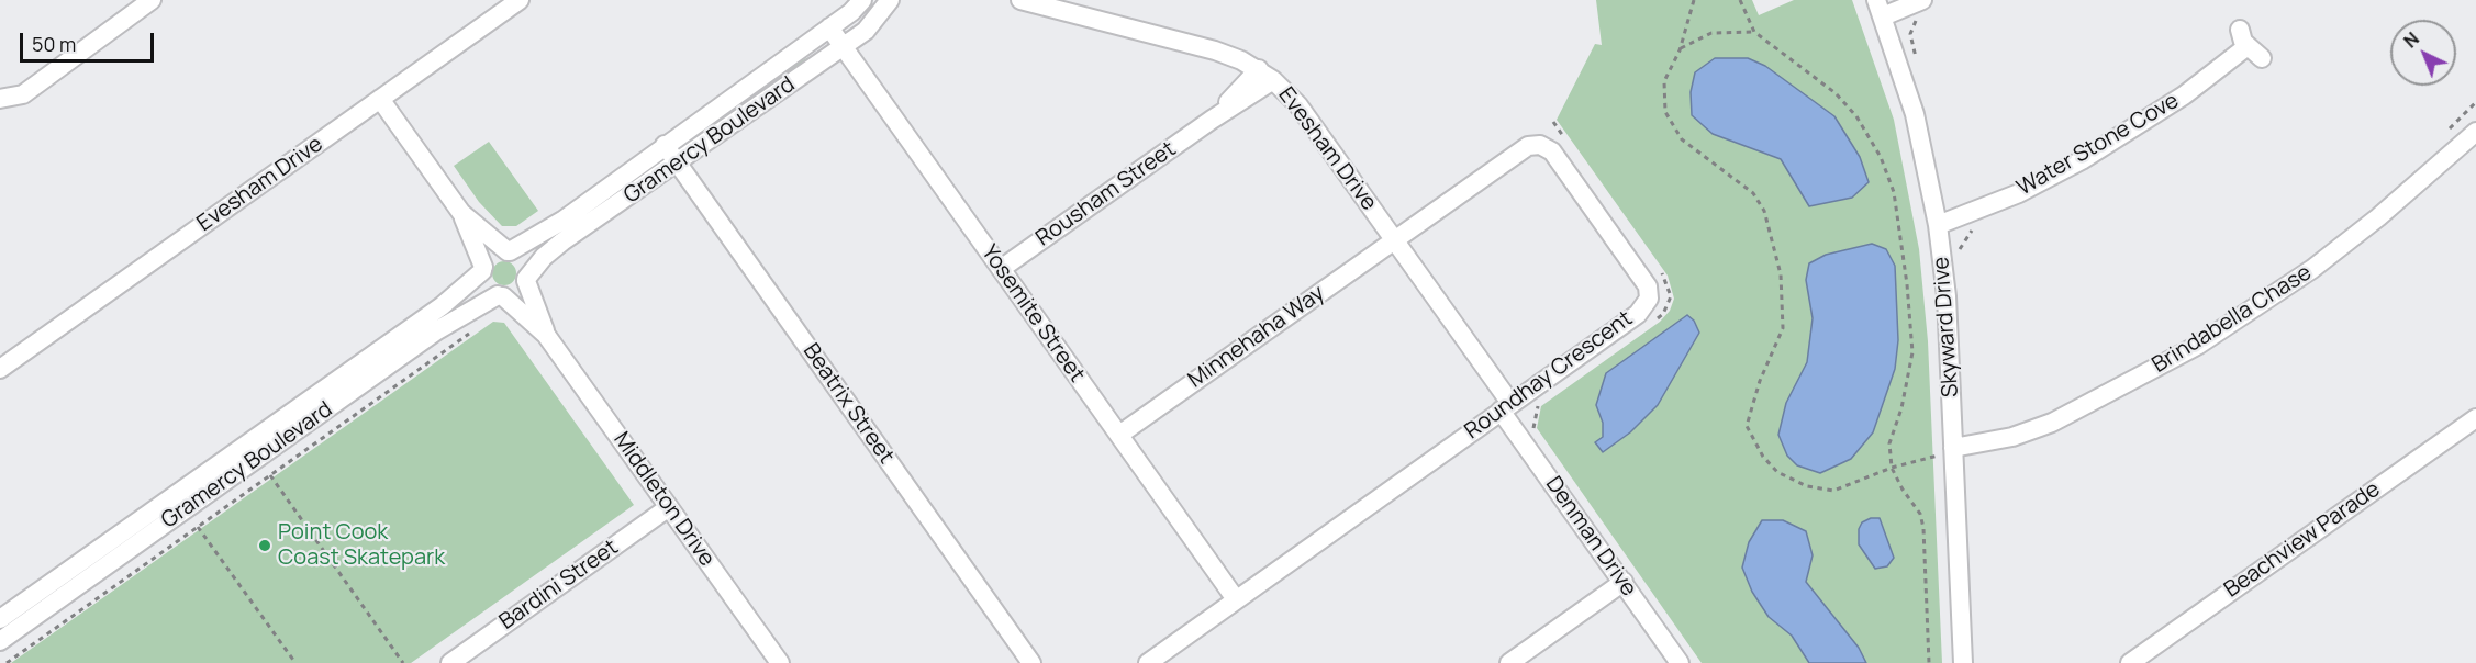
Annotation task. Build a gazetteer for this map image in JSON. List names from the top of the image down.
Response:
{
  "streets": {
    "street": [
      "Gramercy Boulevard",
      "Water Stone Cove",
      "Evesham Drive",
      "Rousham Street",
      "Yosemite Street",
      "Brindabella Chase",
      "Skyward Drive",
      "Minnehaha Way",
      "Roundhay Crescent",
      "Beatrix Street",
      "Middleton Drive",
      "Denman Drive",
      "Beachview Parade",
      "Bardini Street"
    ]
  },
  "crossings": [
    ["Gramercy Boulevard", "Yosemite Street"],
    ["Gramercy Boulevard", "Beatrix Street"],
    ["Gramercy Boulevard", "Middleton Drive"],
    ["Water Stone Cove", "Skyward Drive"],
    ["Evesham Drive", "Rousham Street"],
    ["Evesham Drive", "Minnehaha Way"],
    ["Evesham Drive", "Roundhay Crescent"],
    ["Evesham Drive", "Denman Drive"],
    ["Rousham Street", "Yosemite Street"],
    ["Yosemite Street", "Minnehaha Way"],
    ["Yosemite Street", "Roundhay Crescent"],
    ["Brindabella Chase", "Skyward Drive"],
    ["Minnehaha Way", "Roundhay Crescent"],
    ["Roundhay Crescent", "Denman Drive"],
    ["Middleton Drive", "Bardini Street"]
  ],
  "places": ["Point Cook Coast Skatepark"],
  "scale_bar": "50 m",
  "north": "top left"
}
